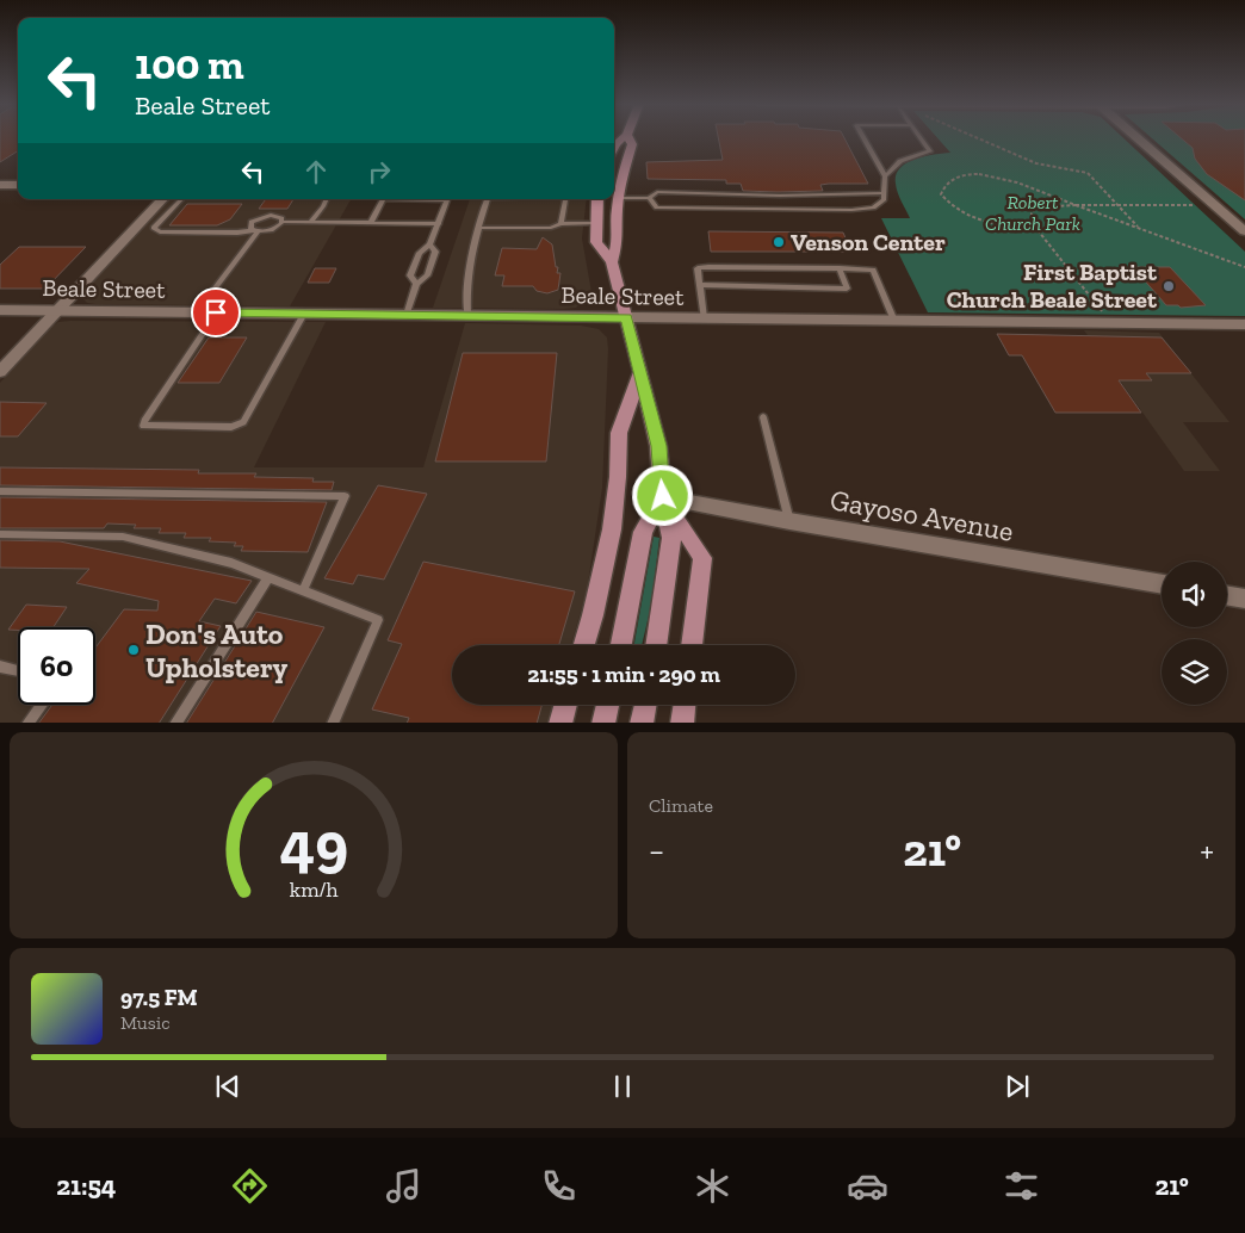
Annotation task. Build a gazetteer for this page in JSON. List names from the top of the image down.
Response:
{
  "streets": {
    "street": ["Beale Street", "Gayoso Avenue"]
  },
  "parks": ["Robert Church Park"],
  "places": ["Venson Center", "First Baptist Church Beale Street", "Don's Auto Upholstery"],
  "page": {
    "turn": ["100 m", "Beale Street"],
    "limit": "60",
    "trip": "21:55 · 1 min · 290 m",
    "tile": "Climate",
    "heat": ["−", "21°", "+"],
    "song": ["97.5 FM", "Music"],
    "tabs": ["21:54", "21°"],
    "gauge": ["49", "km/h"]
  }
}
